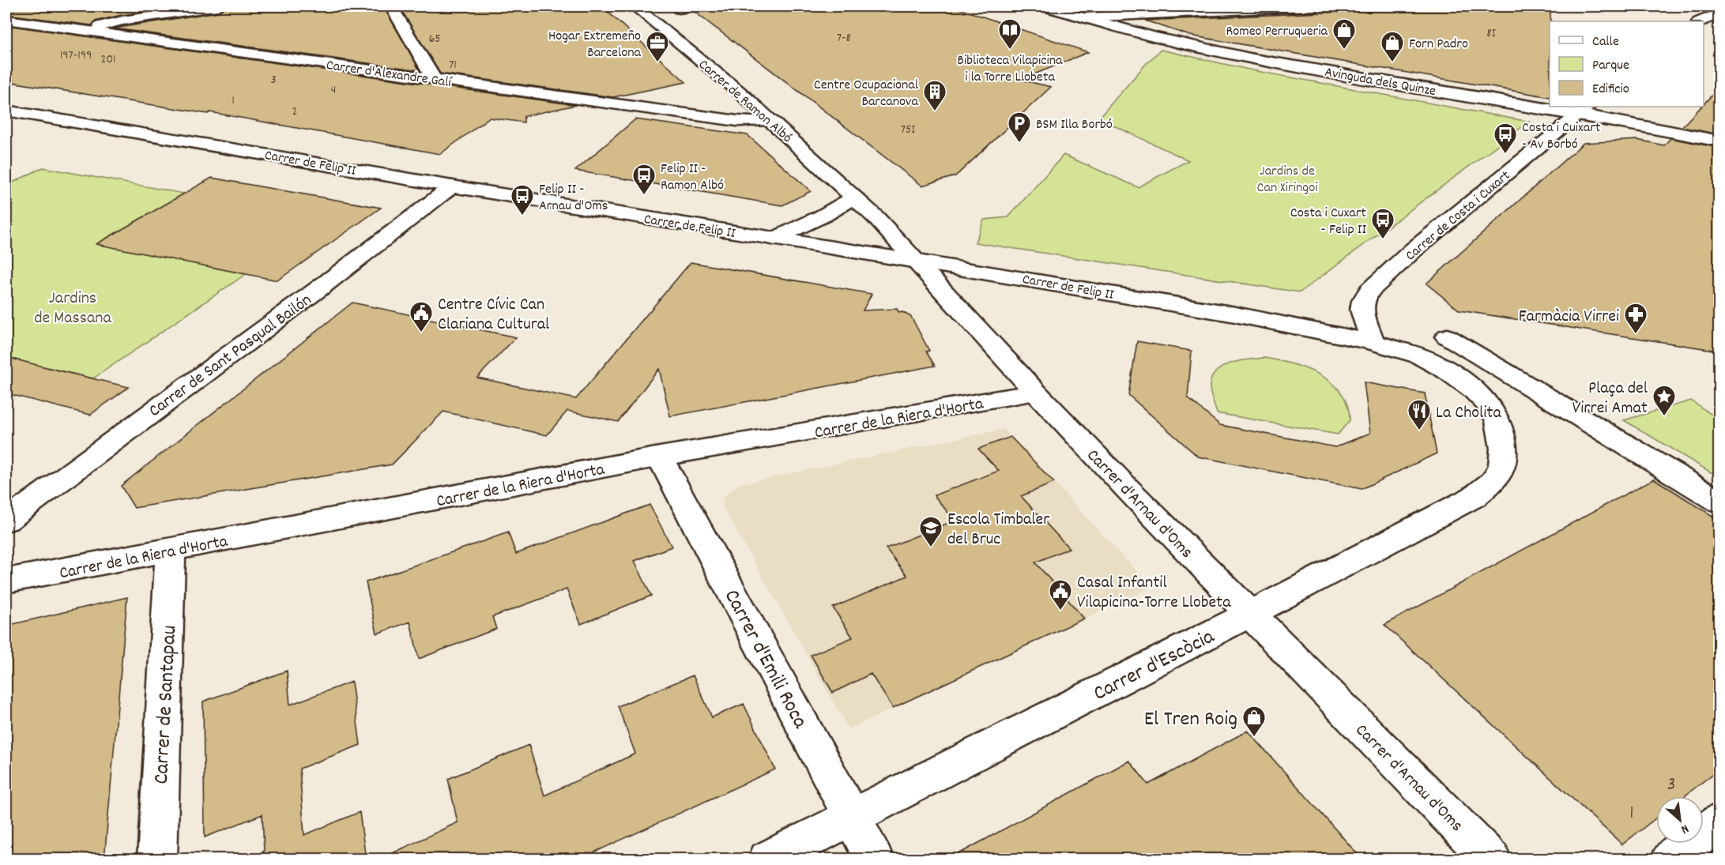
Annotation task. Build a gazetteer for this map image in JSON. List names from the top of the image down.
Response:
{
  "streets": {
    "street": [
      "Carrer d'Alexandre Galí",
      "Avinguda dels Quinze",
      "Carrer de Ramon Albó",
      "Carrer de Felip II",
      "Carrer de Costa i Cuxart",
      "Carrer de Sant Pasqual Bailón",
      "Carrer de la Riera d'Horta",
      "Carrer d'Arnau d'Oms",
      "Carrer d'Emili Roca",
      "Carrer d'Escòcia",
      "Carrer de Santapau"
    ]
  },
  "crossings": [
    ["Carrer d'Alexandre Galí", "Carrer de Ramon Albó"],
    ["Avinguda dels Quinze", "Carrer de Costa i Cuxart"],
    ["Carrer de Ramon Albó", "Carrer de Felip II"],
    ["Carrer de Ramon Albó", "Carrer d'Arnau d'Oms"],
    ["Carrer de Felip II", "Carrer de Costa i Cuxart"],
    ["Carrer de Felip II", "Carrer de Sant Pasqual Bailón"],
    ["Carrer de Felip II", "Carrer d'Arnau d'Oms"],
    ["Carrer de Felip II", "Carrer d'Escòcia"],
    ["Carrer de Costa i Cuxart", "Carrer d'Escòcia"],
    ["Carrer de la Riera d'Horta", "Carrer d'Arnau d'Oms"],
    ["Carrer de la Riera d'Horta", "Carrer d'Emili Roca"],
    ["Carrer de la Riera d'Horta", "Carrer de Santapau"],
    ["Carrer d'Arnau d'Oms", "Carrer d'Escòcia"],
    ["Carrer d'Emili Roca", "Carrer d'Escòcia"]
  ],
  "parks": ["Jardins de Can Xiringoi", "Jardins de Massana"],
  "places": {
    "library": ["Biblioteca Vilapicina i la Torre Llobeta"],
    "shop": ["Romeo Perruqueria", "Forn Padro", "El Tren Roig"],
    "office": ["Hogar Extremeño Barcelona"],
    "building": ["Centre Ocupacional Barcanova"],
    "parking": ["BSM Illa Borbó"],
    "bus stop": [
      "Costa i Cuixart - Av Borbó",
      "Felip II - Ramon Albó",
      "Felip II - Arnau d'Oms",
      "Costa i Cuxart - Felip II"
    ],
    "public building": ["Centre Cívic Can Clariana Cultural", "Casal Infantil Vilapicina-Torre Llobeta"],
    "pharmacy": ["Farmàcia Virrei"],
    "place": ["Plaça del Virrei Amat"],
    "restaurant": ["La Cholita"],
    "school or university": ["Escola Timbaler del Bruc"]
  },
  "house_numbers": [
    "8I",
    "7-8",
    "65",
    "197-199",
    "201",
    "71",
    "3",
    "4",
    "1",
    "2",
    "75I",
    "3",
    "1"
  ],
  "legend": ["Calle", "Parque", "Edificio"],
  "north": "bottom right"
}
